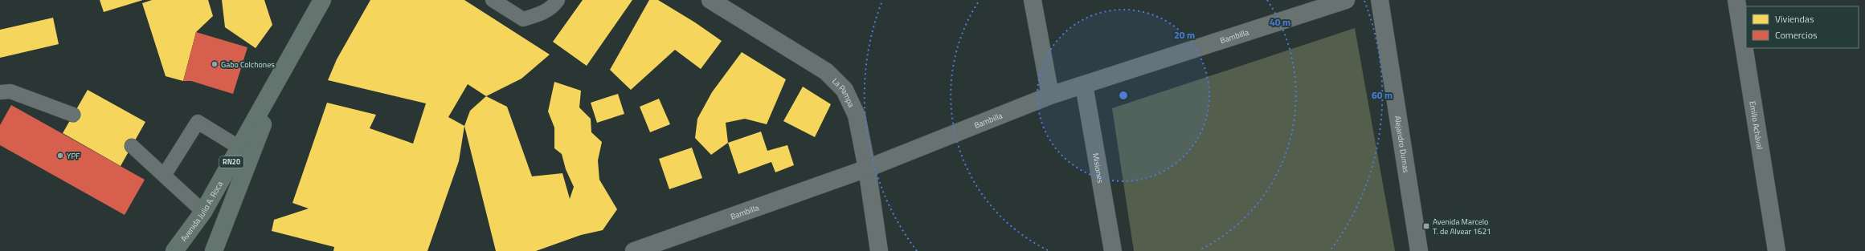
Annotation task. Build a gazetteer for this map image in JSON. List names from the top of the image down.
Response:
{
  "streets": {
    "main road": ["RN20", "Avenida Julio A. Roca"],
    "street": [
      "Bambilla",
      "La Pampa",
      "Emilio Achával",
      "Alejandro Dumas",
      "Misiones"
    ]
  },
  "crossings": [
    ["Bambilla", "La Pampa"],
    ["Bambilla", "Misiones"]
  ],
  "places": {
    "other": ["Gabo Colchones", "YPF"],
    "transit": ["Avenida Marcelo T. de Alvear 1621"]
  },
  "legend": ["Viviendas", "Comercios"],
  "rings": ["40 m", "20 m", "60 m"]
}
